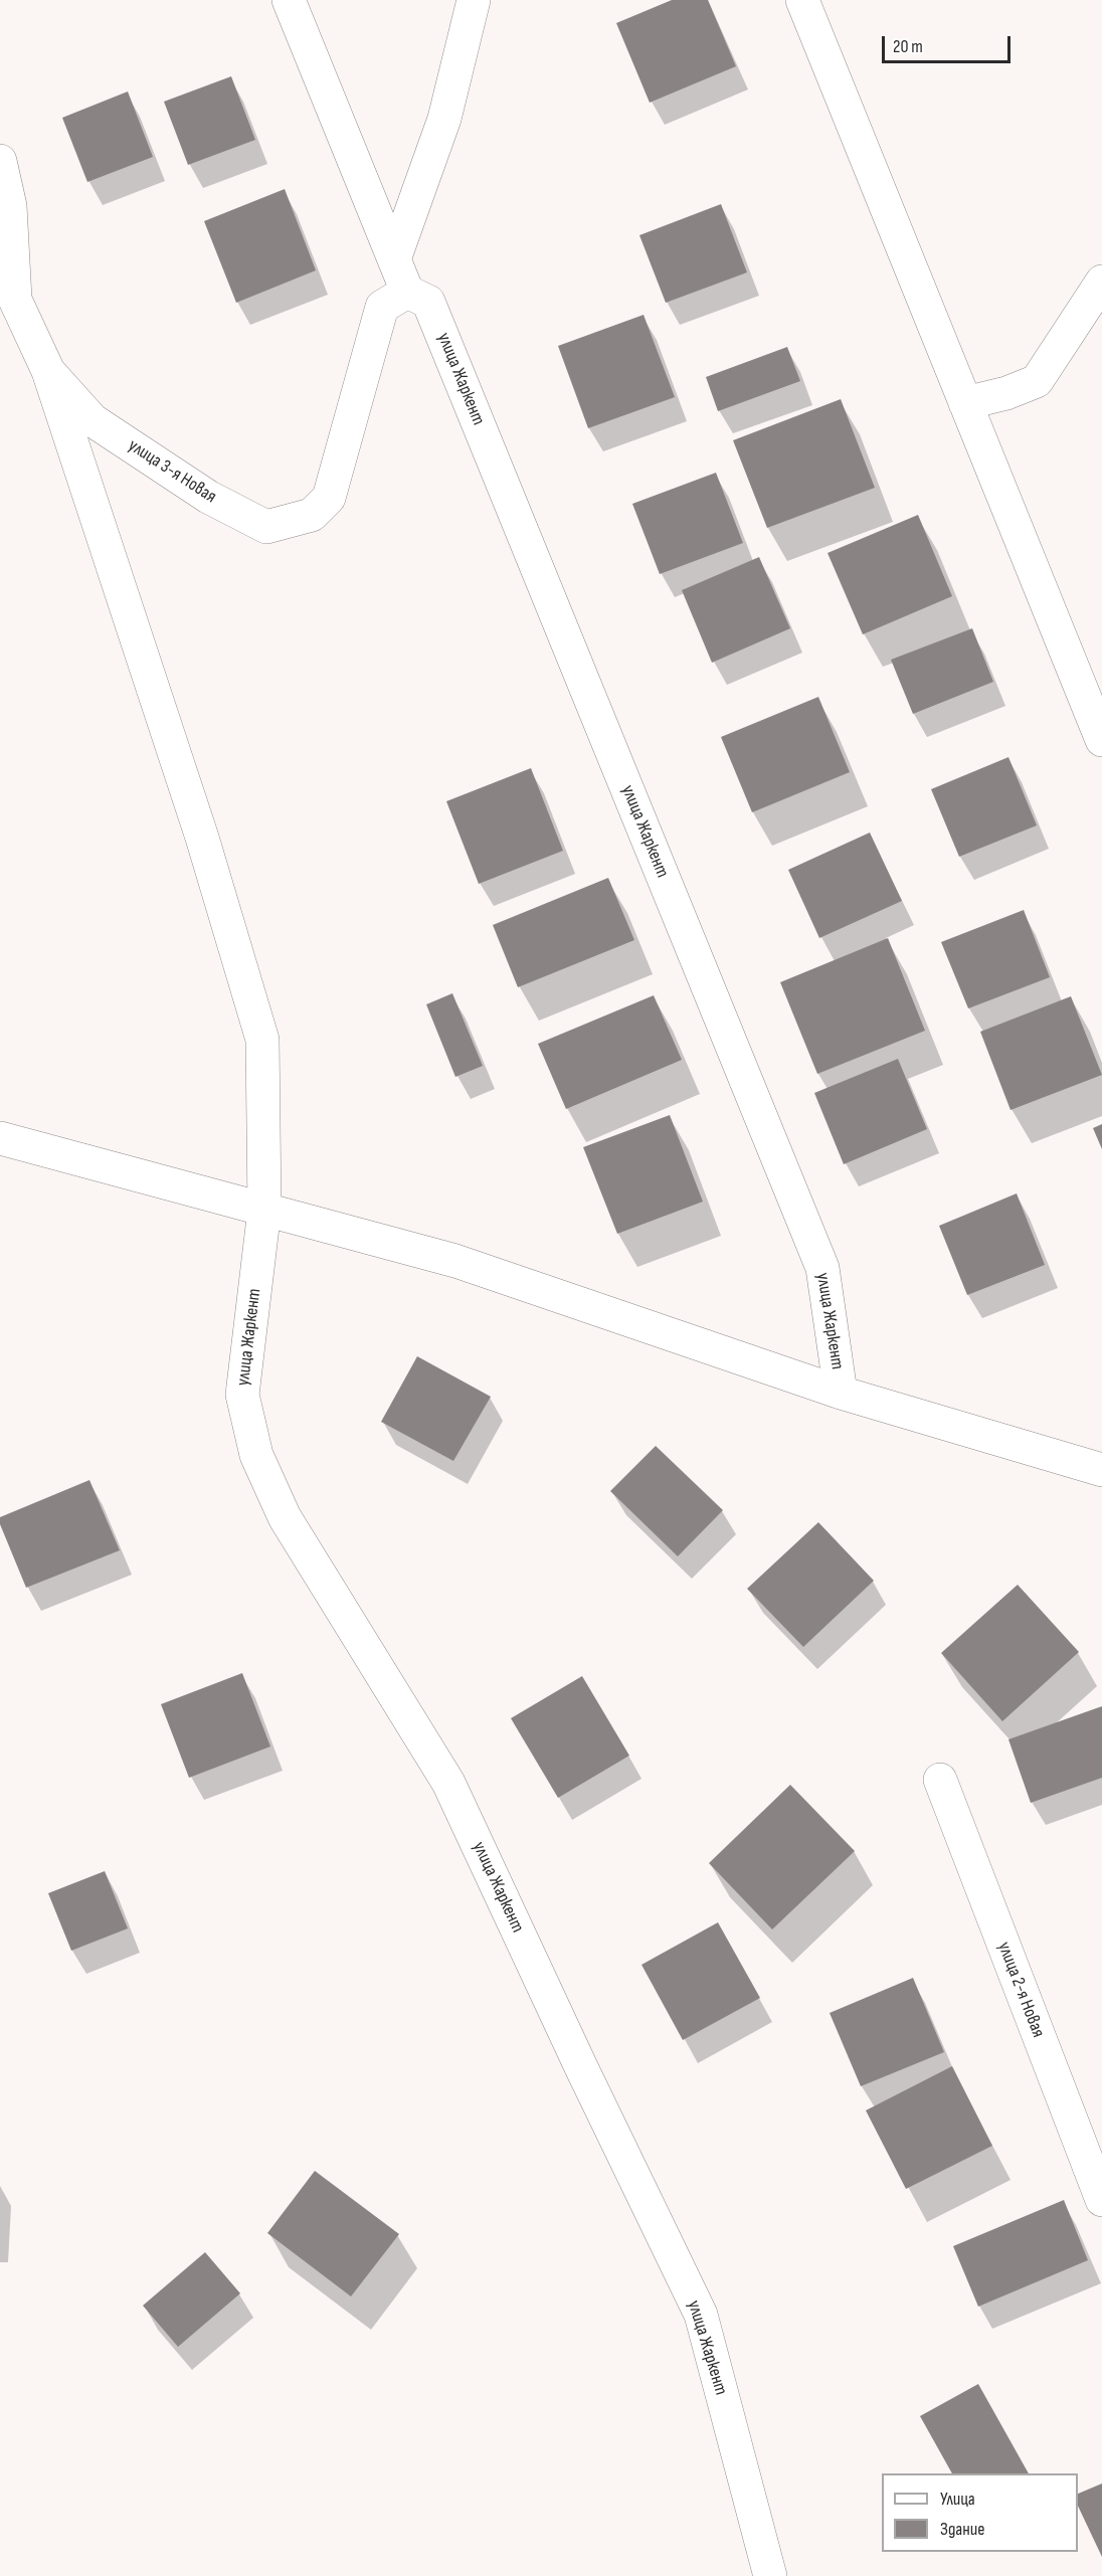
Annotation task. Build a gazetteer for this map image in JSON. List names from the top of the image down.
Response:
{
  "streets": {
    "street": ["улица Жаркент", "улица 3-я Новая", "улица 2-я Новая"]
  },
  "crossings": [
    ["улица Жаркент", "улица 3-я Новая"]
  ],
  "legend": ["Улица", "Здание"],
  "scale_bar": "20 m"
}
